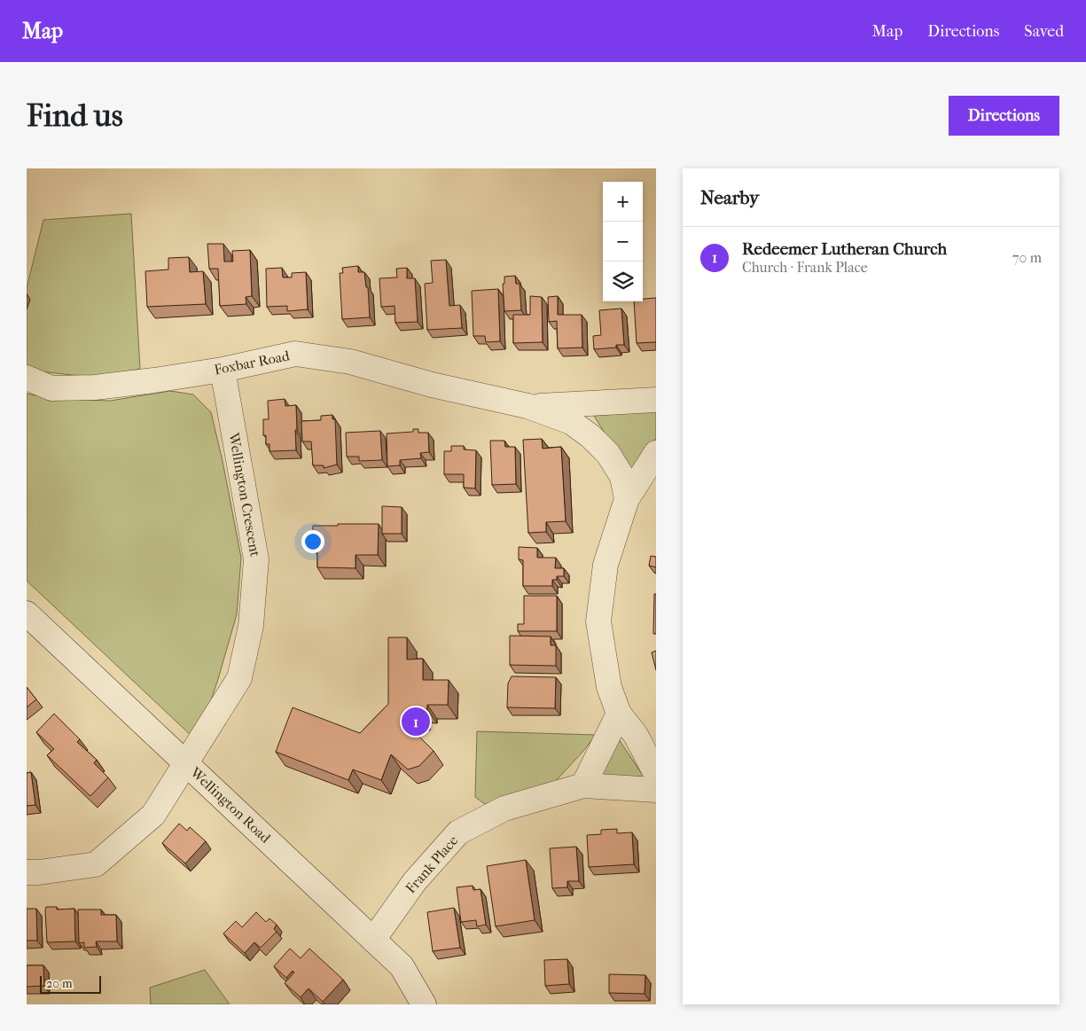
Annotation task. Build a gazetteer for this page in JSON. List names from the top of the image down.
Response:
{
  "streets": {
    "street": [
      "Foxbar Road",
      "Wellington Crescent",
      "Wellington Road",
      "Frank Place"
    ]
  },
  "crossings": [
    ["Foxbar Road", "Wellington Crescent"],
    ["Wellington Crescent", "Wellington Road"],
    ["Wellington Road", "Frank Place"]
  ],
  "scale_bar": "20 m",
  "page": {
    "header": "Map",
    "nav": ["Map", "Directions", "Saved"],
    "buttons": "Directions",
    "title": "Find us",
    "heading": "Nearby",
    "map_buttons": ["+", "−"],
    "list": [
      {
        "mark": "1",
        "name": "Redeemer Lutheran Church",
        "note": "Church · Frank Place",
        "value": "70 m"
      }
    ],
    "pins": "1",
    "scale": "20 m"
  }
}
